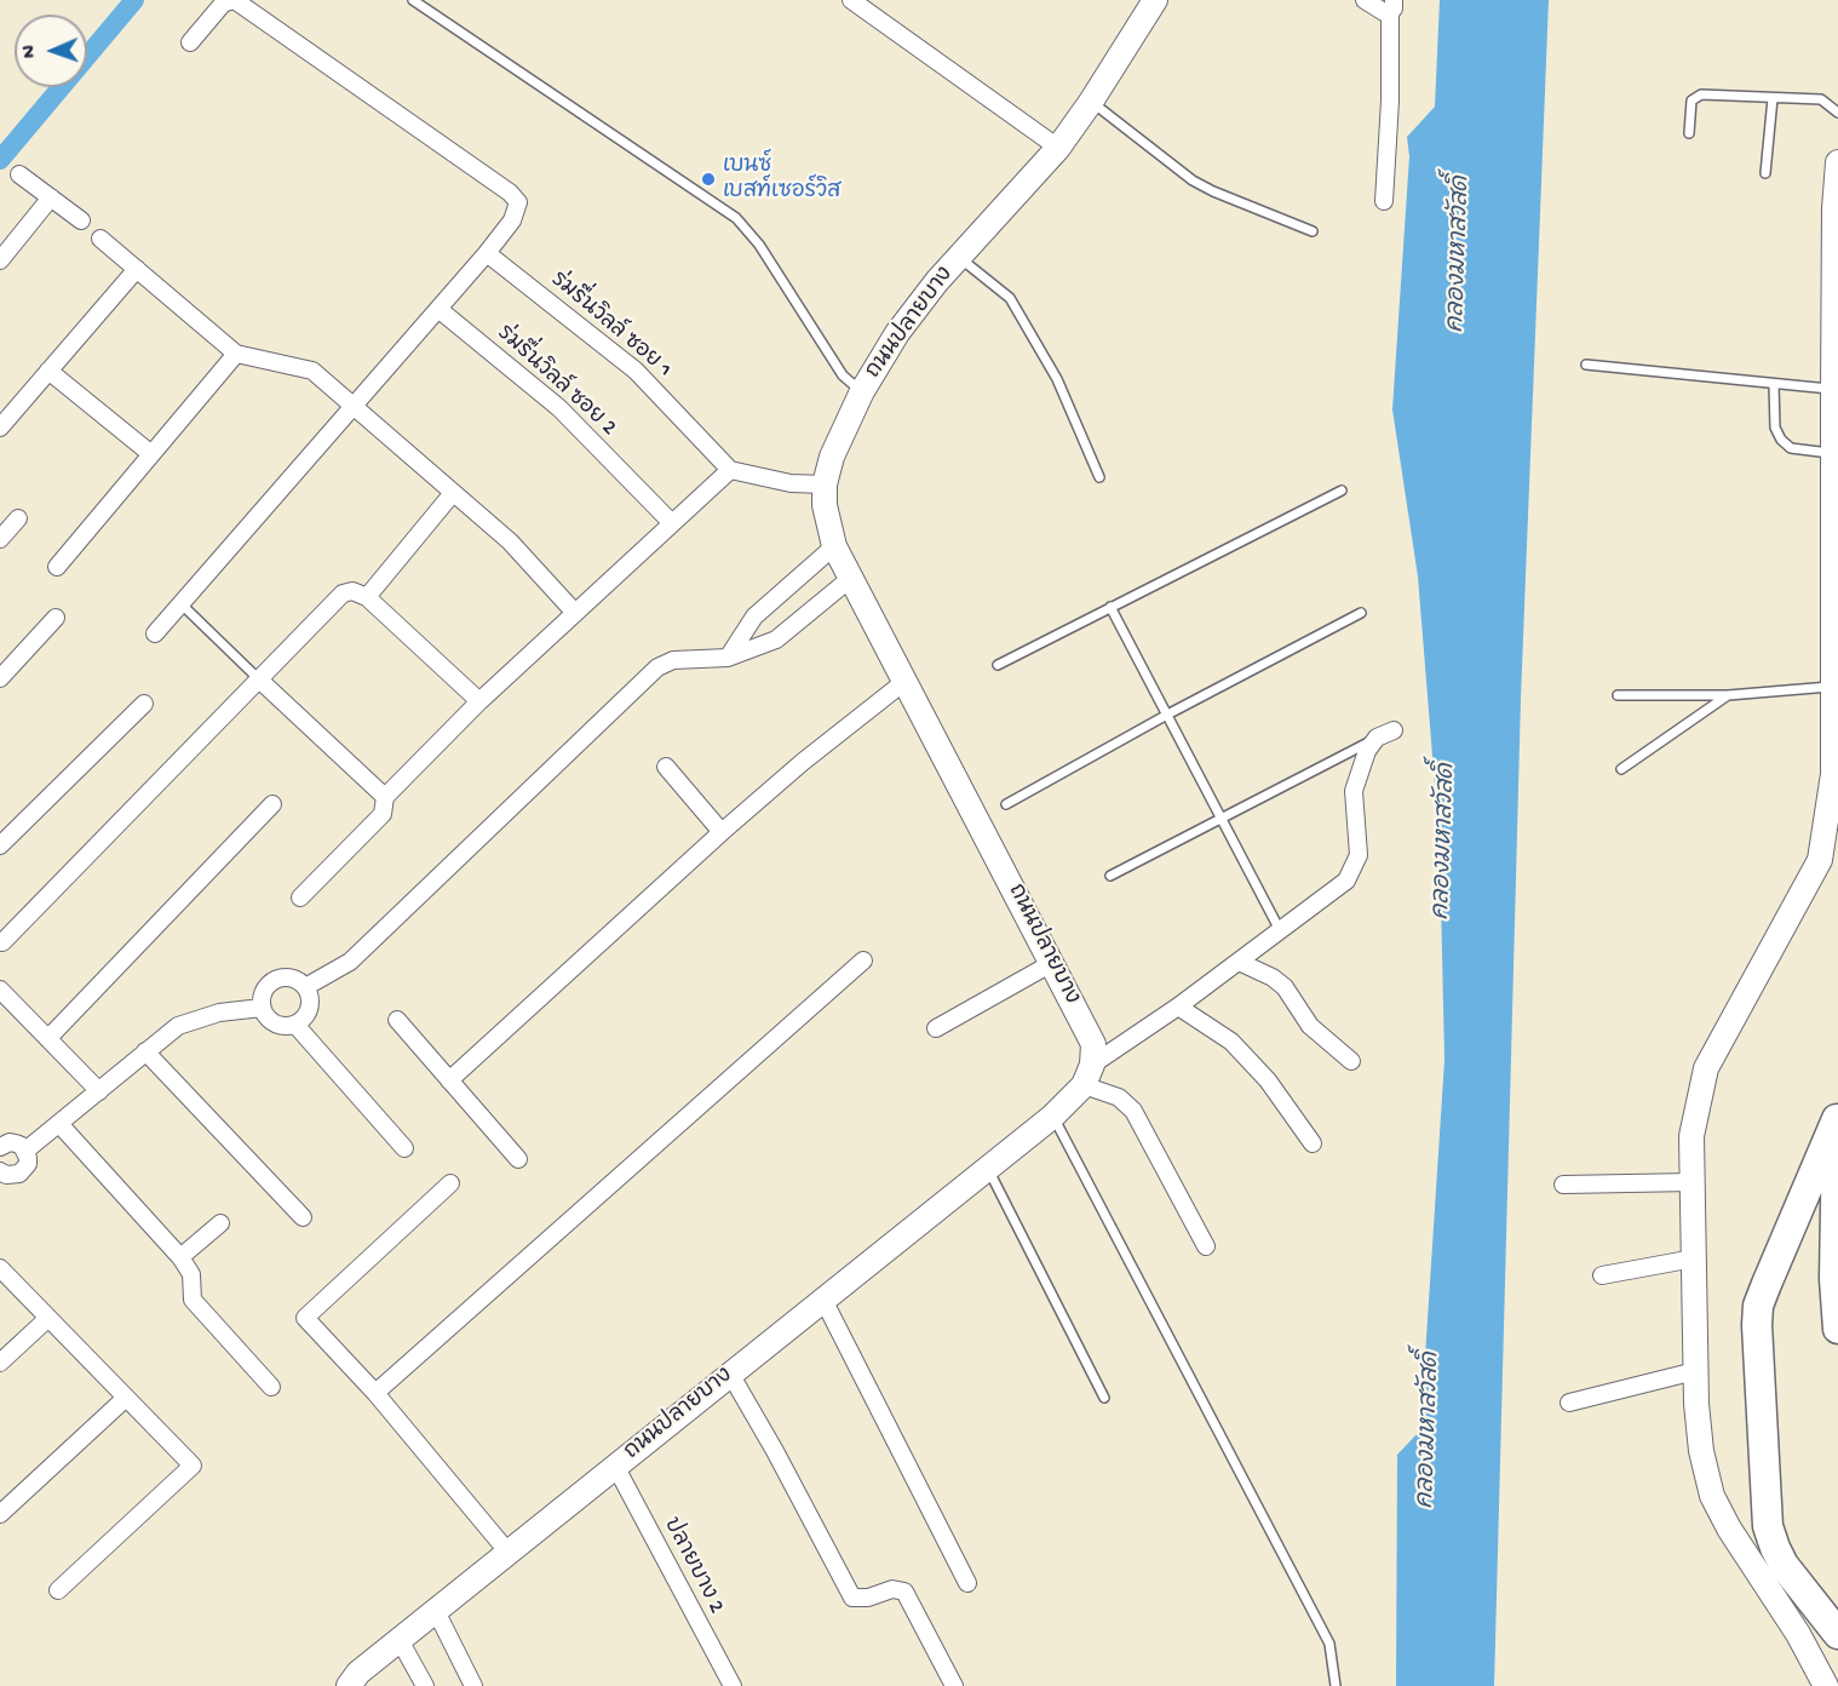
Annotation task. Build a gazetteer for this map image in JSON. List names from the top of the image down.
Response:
{
  "streets": {
    "street": [
      "ถนนปลายบาง",
      "ร่มรื่นวิลล์ ซอย 1",
      "ร่มรื่นวิลล์ ซอย 2",
      "ปลายบาง 2"
    ]
  },
  "crossings": [
    ["ถนนปลายบาง", "ปลายบาง 2"]
  ],
  "water": ["คลองมหาสวัสดิ์"],
  "places": ["เบนซ์ เบสท์เซอร์วิส"],
  "north": "left"
}
